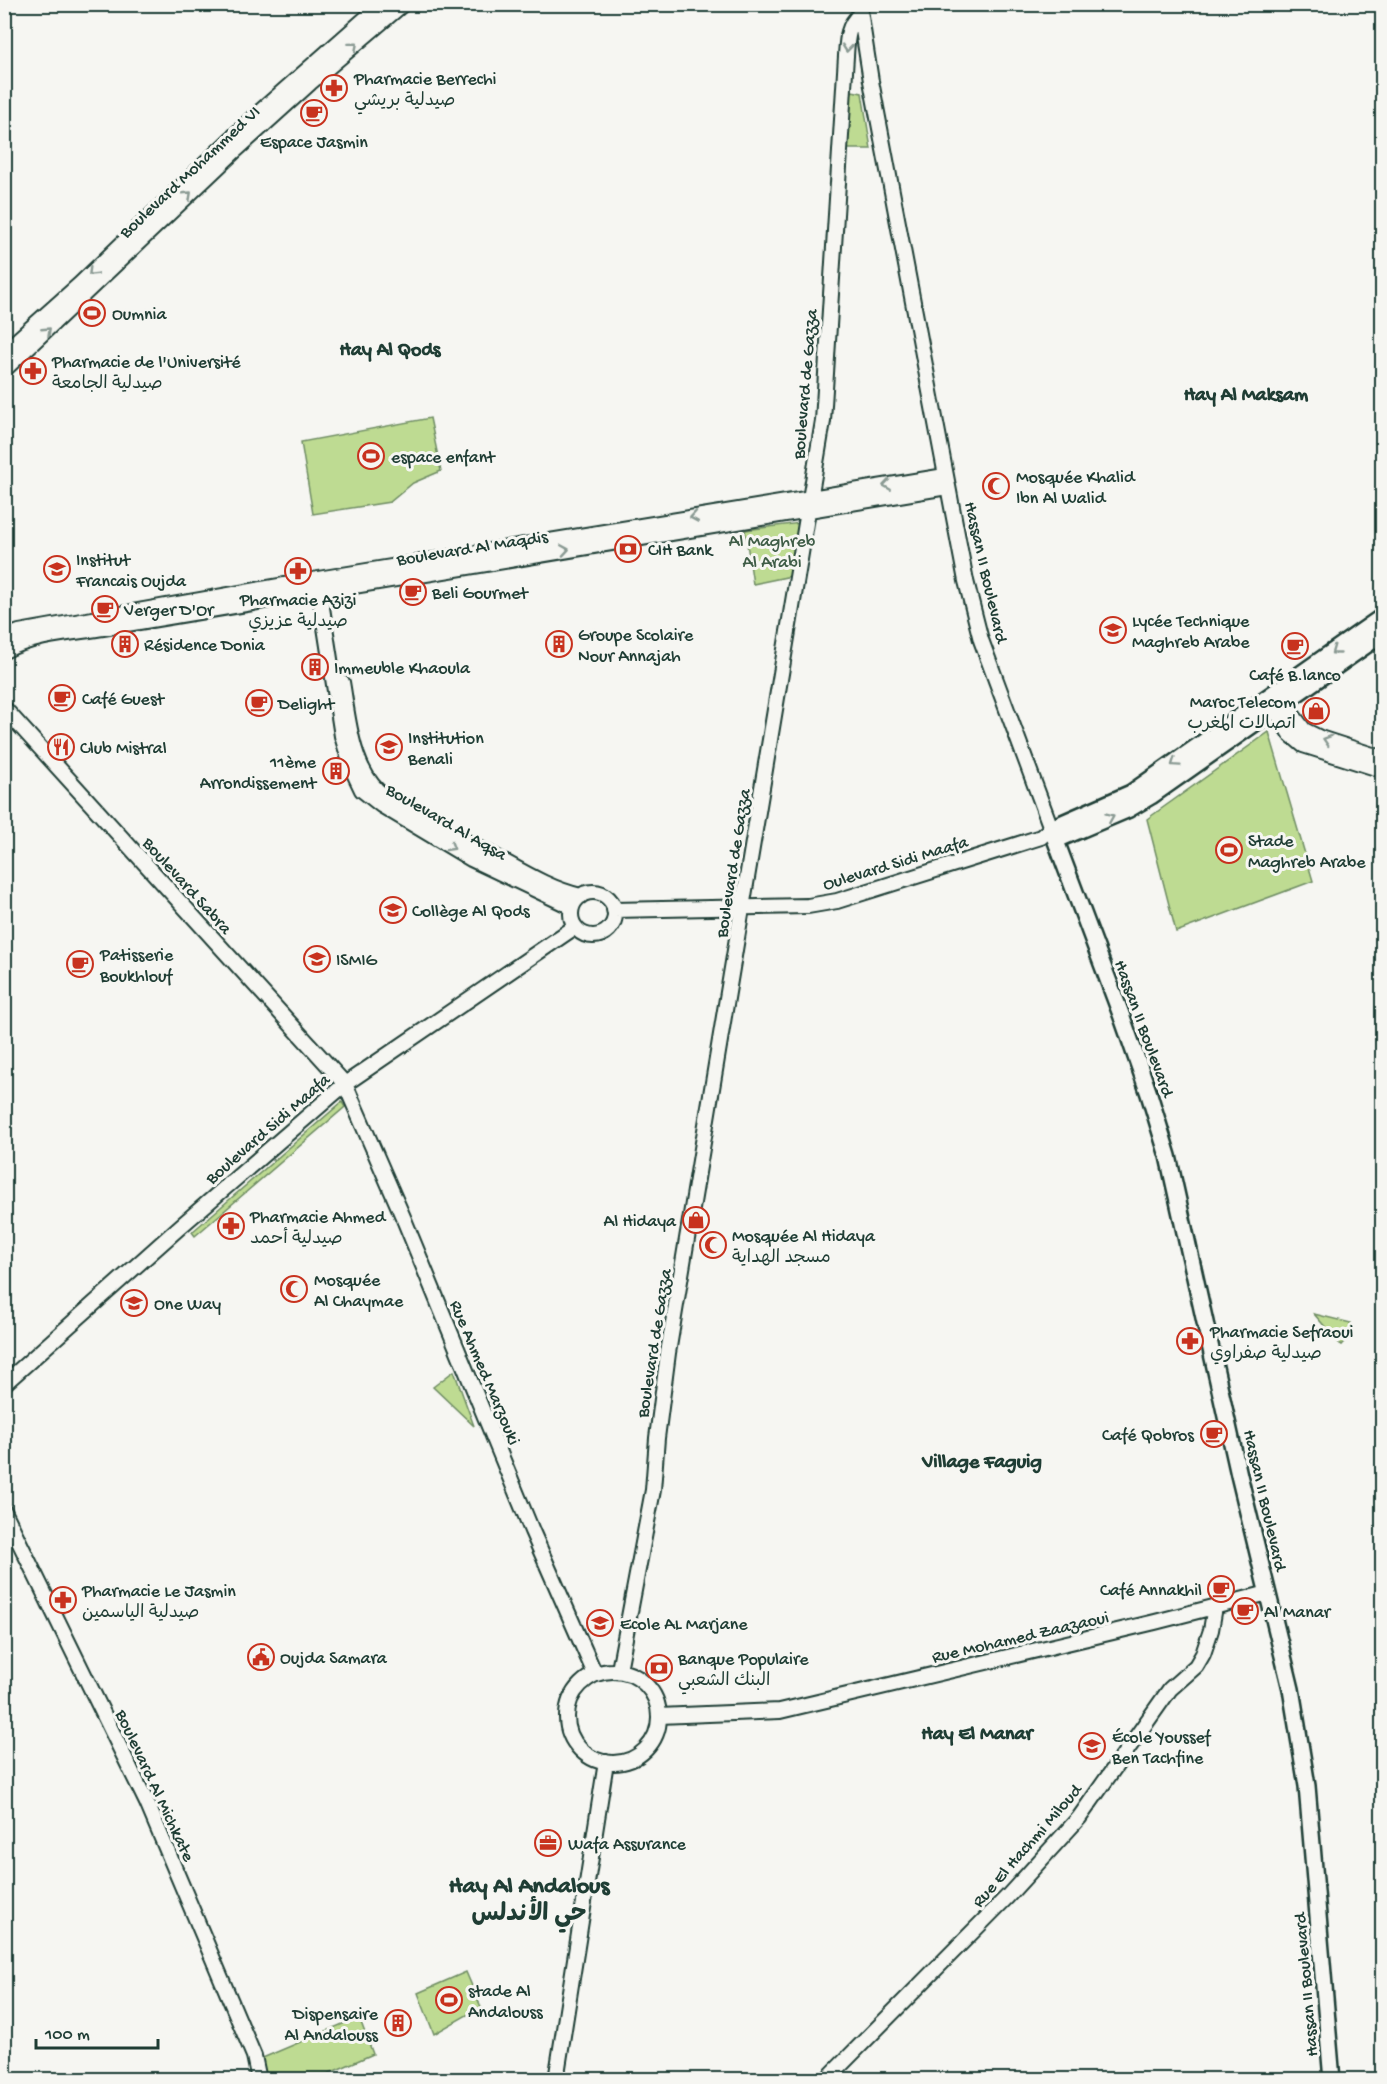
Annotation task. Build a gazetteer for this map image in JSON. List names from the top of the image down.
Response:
{
  "streets": {
    "main road": [
      "Boulevard Mohammed VI",
      "Boulevard de Gazza",
      "Boulevard Al Maqdis",
      "Hassan II Boulevard",
      "Oulevard Sidi Maafa",
      "Boulevard Sabra",
      "Boulevard Sidi Maafa",
      "Rue Ahmed Marzouki",
      "Rue Mohamed Zaazaoui",
      "Boulevard Al Michkate",
      "Rue El Hachmi Miloud"
    ]
  },
  "crossings": [
    ["Boulevard de Gazza", "Boulevard Al Maqdis"],
    ["Boulevard de Gazza", "Hassan II Boulevard"],
    ["Boulevard de Gazza", "Oulevard Sidi Maafa"],
    ["Boulevard de Gazza", "Rue Ahmed Marzouki"],
    ["Boulevard de Gazza", "Rue Mohamed Zaazaoui"],
    ["Boulevard Al Maqdis", "Hassan II Boulevard"],
    ["Hassan II Boulevard", "Oulevard Sidi Maafa"],
    ["Hassan II Boulevard", "Rue Mohamed Zaazaoui"],
    ["Oulevard Sidi Maafa", "Boulevard Sidi Maafa"],
    ["Boulevard Sabra", "Boulevard Sidi Maafa"],
    ["Boulevard Sabra", "Rue Ahmed Marzouki"],
    ["Boulevard Sidi Maafa", "Rue Ahmed Marzouki"],
    ["Rue Ahmed Marzouki", "Rue Mohamed Zaazaoui"],
    ["Rue Mohamed Zaazaoui", "Rue El Hachmi Miloud"]
  ],
  "districts": [
    "Hay Al Qods",
    "Hay Al Maksam",
    "Village Faguig",
    "Hay El Manar",
    "Hay Al Andalous حي الأندلس"
  ],
  "parks": ["Al Maghreb Al Arabi"],
  "places": {
    "pharmacy": [
      "Pharmacie Berrechi صيدلية بريشي",
      "Pharmacie de l'Université صيدلية الجامعة",
      "Pharmacie Azizi صيدلية عزيزي",
      "Pharmacie Ahmed صيدلية أحمد",
      "Pharmacie Sefraoui صيدلية صفراوي",
      "Pharmacie Le Jasmin صيدلية الياسمين"
    ],
    "cafe": [
      "Espace Jasmin",
      "Beli Gourmet",
      "Verger D'Or",
      "Café B.lanco",
      "Café Guest",
      "Delight",
      "Patisserie Boukhlouf",
      "Café Qobros",
      "Café Annakhil",
      "Al Manar"
    ],
    "sports": [
      "Oumnia",
      "espace enfant",
      "Stade Maghreb Arabe",
      "stade Al Andalouss"
    ],
    "mosque": ["Mosquée Khalid Ibn Al Walid", "Mosquée Al Hidaya مسجد الهداية", "Mosquée Al Chaymae"],
    "bank": ["CIH Bank", "Banque Populaire البنك الشعبي"],
    "school or university": [
      "Institut Francais Oujda",
      "Lycée Technique Maghreb Arabe",
      "Institution Benali",
      "Collège Al Qods",
      "ISMIG",
      "One Way",
      "Ecole AL Marjane",
      "École Youssef Ben Tachfine"
    ],
    "building": [
      "Résidence Donia",
      "Groupe Scolaire Nour Annajah",
      "Immeuble Khaoula",
      "11ème Arrondissement",
      "Dispensaire Al Andalouss"
    ],
    "shop": ["Maroc Telecom اتصالات المغرب", "Al Hidaya"],
    "restaurant": ["Club Mistral"],
    "public building": ["Oujda Samara"],
    "office": ["Wafa Assurance"]
  },
  "scale_bar": "100 m"
}
